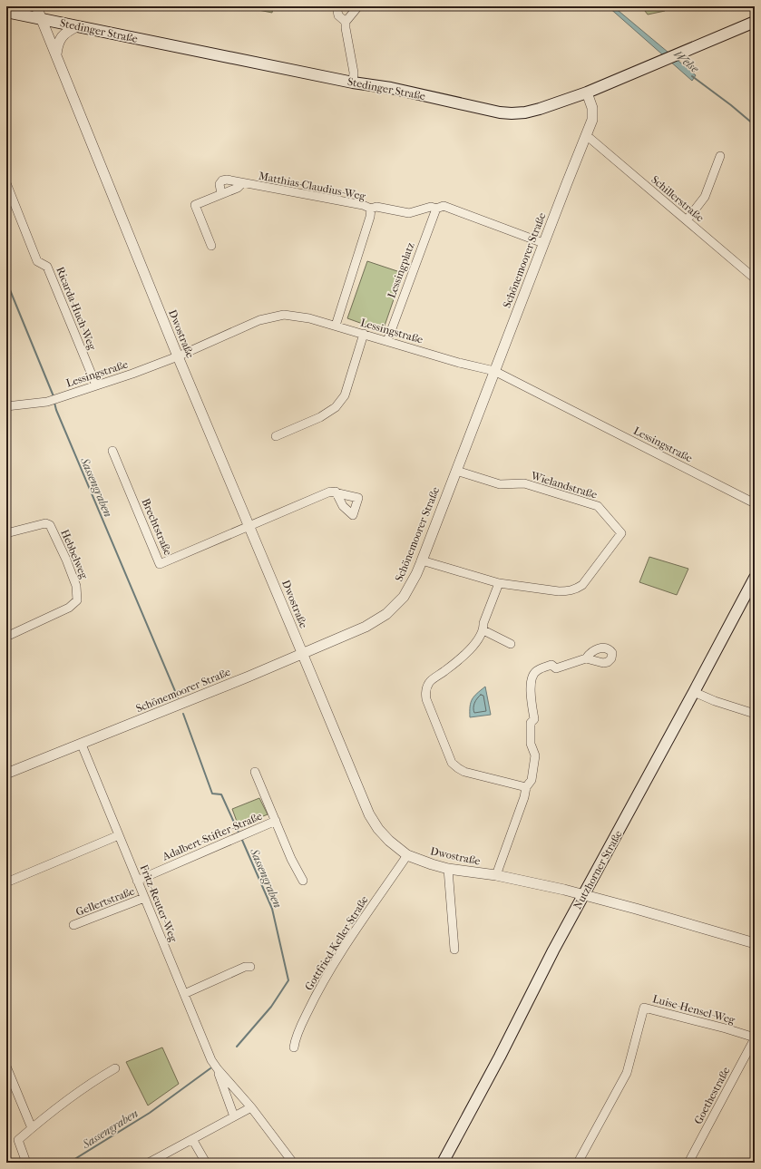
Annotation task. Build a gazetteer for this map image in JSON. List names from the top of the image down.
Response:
{
  "streets": {
    "main road": ["Stedinger Straße", "Nutzhorner Straße"],
    "street": [
      "Matthias-Claudius-Weg",
      "Schillerstraße",
      "Schönemoorer Straße",
      "Lessingplatz",
      "Ricarda-Huch-Weg",
      "Lessingstraße",
      "Dwostraße",
      "Wielandstraße",
      "Brechtstraße",
      "Hebbelweg",
      "Adalbert-Stifter-Straße",
      "Gellertstraße",
      "Fritz-Reuter-Weg",
      "Gottfried-Keller-Straße",
      "Luise-Hensel-Weg",
      "Goethestraße"
    ]
  },
  "crossings": [
    ["Stedinger Straße", "Schönemoorer Straße"],
    ["Stedinger Straße", "Dwostraße"],
    ["Matthias-Claudius-Weg", "Schönemoorer Straße"],
    ["Matthias-Claudius-Weg", "Lessingplatz"],
    ["Schillerstraße", "Schönemoorer Straße"],
    ["Schönemoorer Straße", "Lessingstraße"],
    ["Schönemoorer Straße", "Dwostraße"],
    ["Schönemoorer Straße", "Wielandstraße"],
    ["Schönemoorer Straße", "Fritz-Reuter-Weg"],
    ["Lessingplatz", "Lessingstraße"],
    ["Ricarda-Huch-Weg", "Lessingstraße"],
    ["Lessingstraße", "Dwostraße"],
    ["Dwostraße", "Brechtstraße"],
    ["Dwostraße", "Nutzhorner Straße"],
    ["Dwostraße", "Gottfried-Keller-Straße"],
    ["Adalbert-Stifter-Straße", "Fritz-Reuter-Weg"],
    ["Gellertstraße", "Fritz-Reuter-Weg"],
    ["Luise-Hensel-Weg", "Goethestraße"]
  ],
  "water": ["Welse", "Sassengraben"]
}
